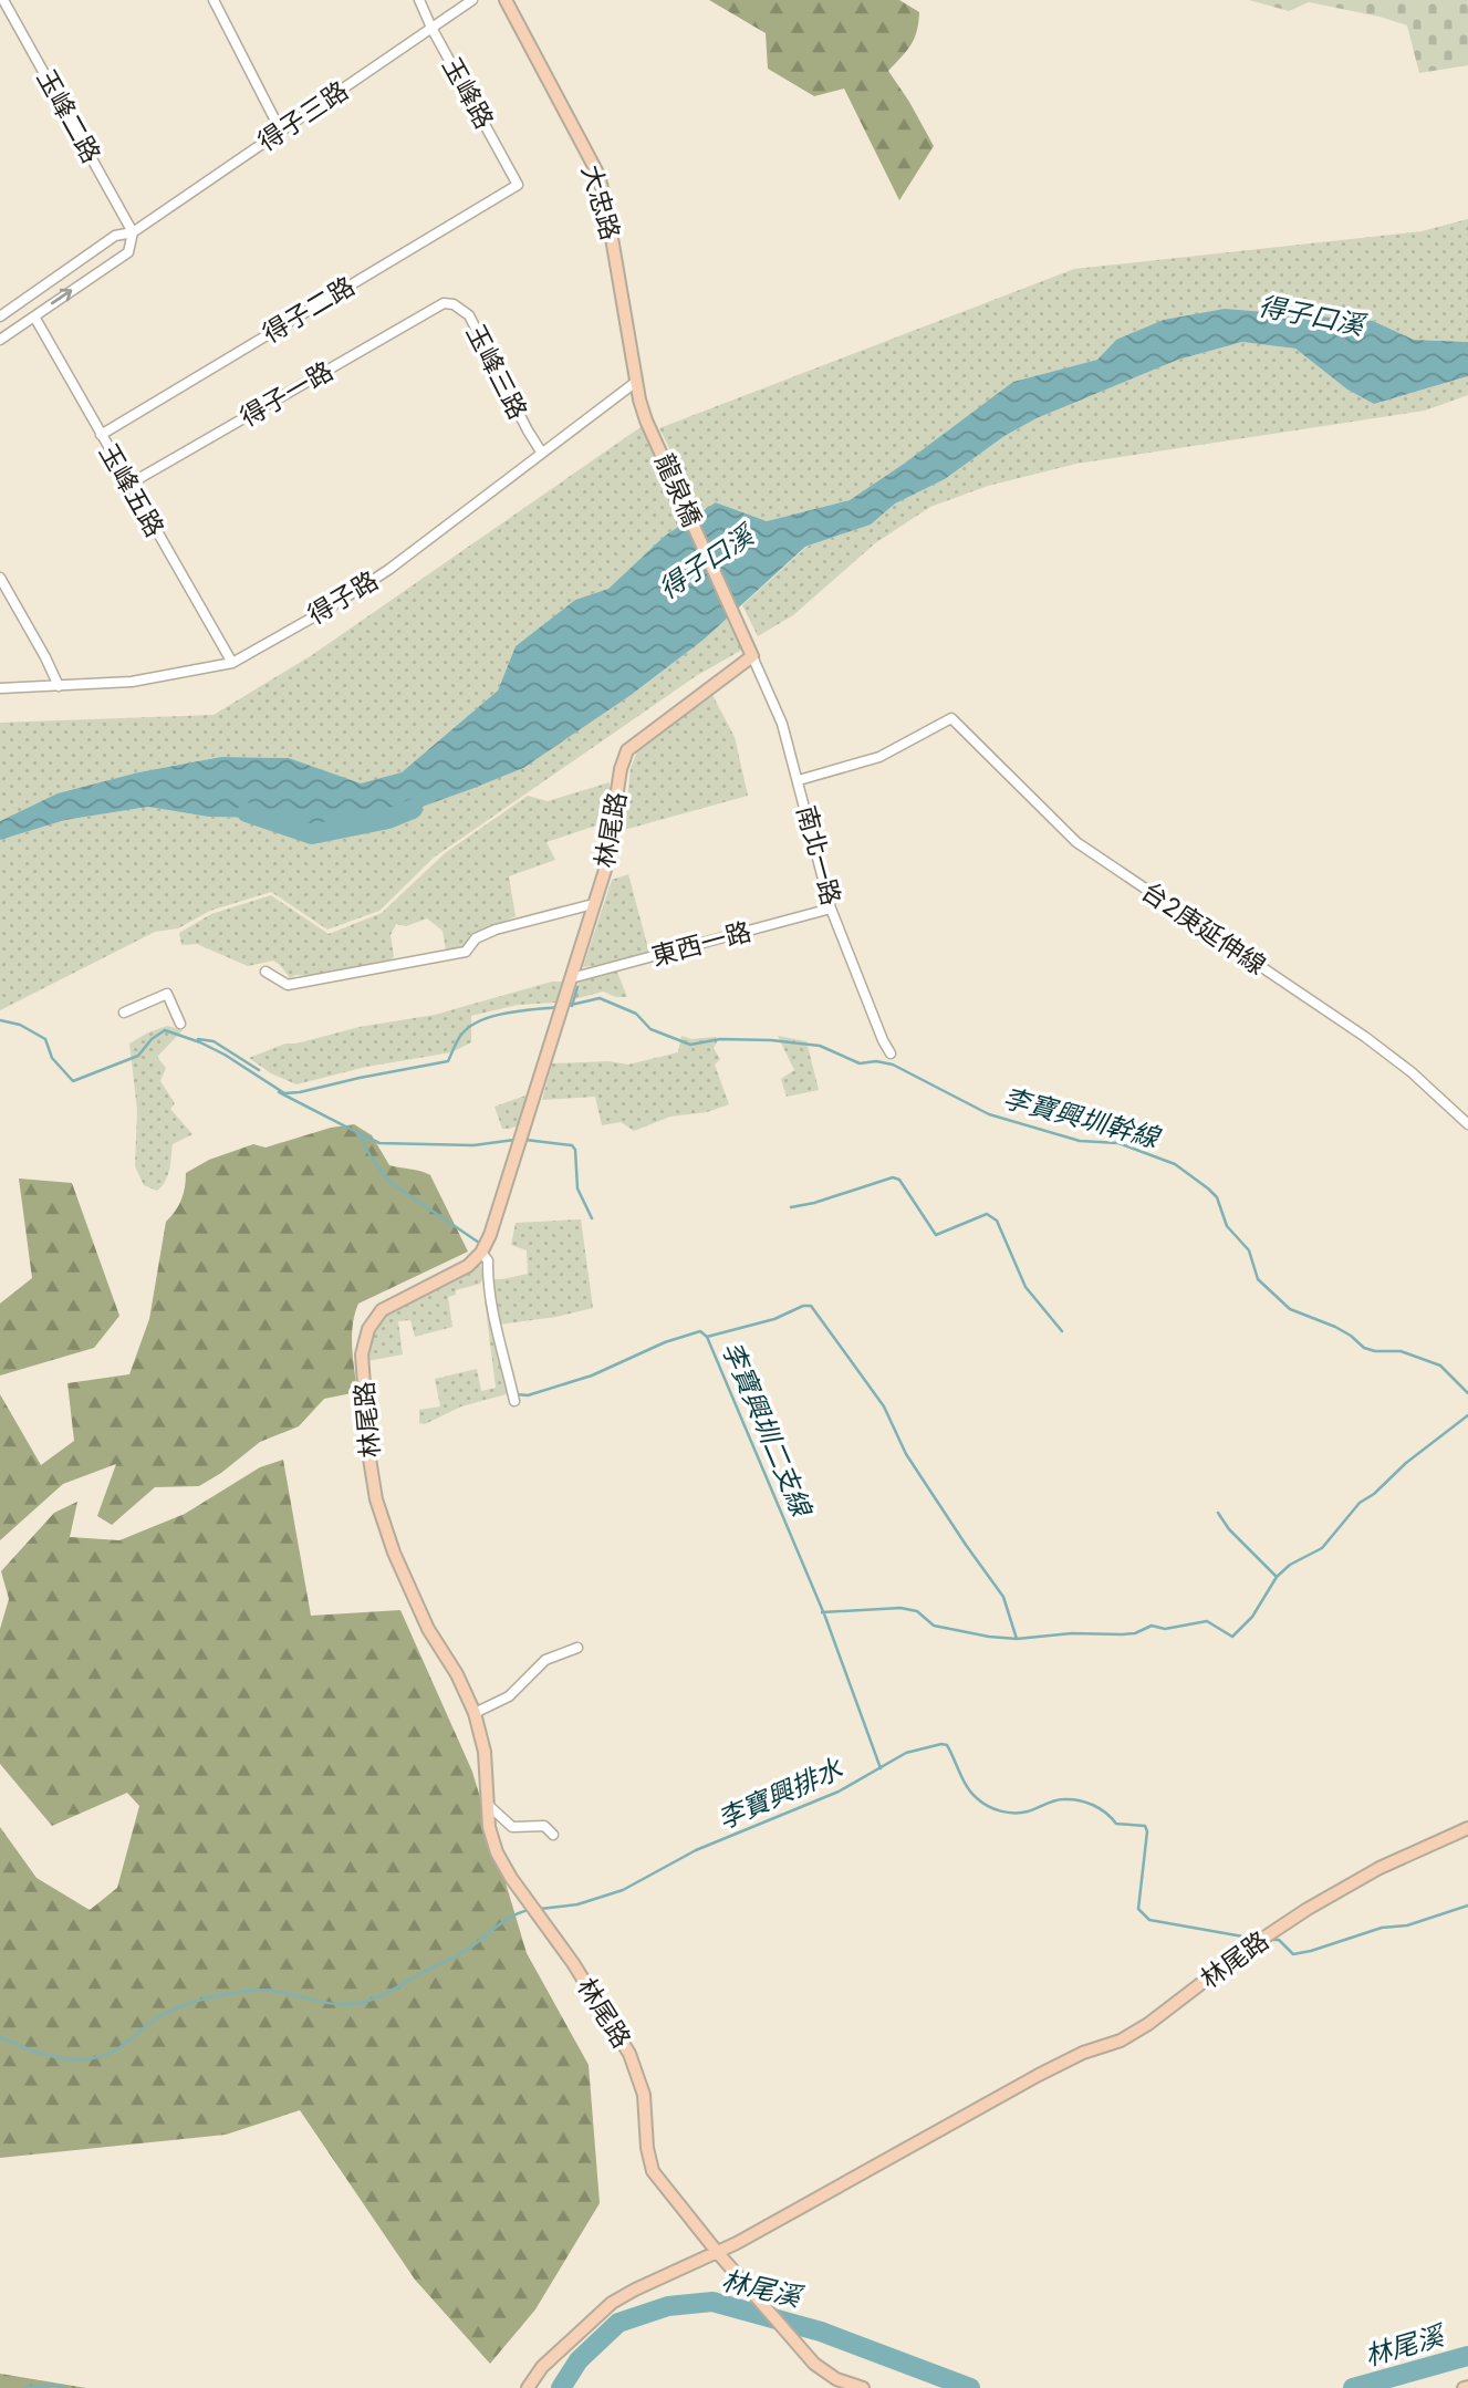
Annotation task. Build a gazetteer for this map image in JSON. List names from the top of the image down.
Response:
{
  "streets": {
    "street": [
      "玉峰路",
      "玉峰二路",
      "得子三路",
      "大忠路",
      "得子二路",
      "玉峰三路",
      "得子一路",
      "玉峰五路",
      "龍泉橋",
      "得子路",
      "林尾路",
      "南北一路",
      "台2庚延伸線",
      "東西一路"
    ]
  },
  "crossings": [
    ["玉峰路", "得子三路"],
    ["玉峰路", "得子二路"],
    ["玉峰二路", "得子三路"],
    ["大忠路", "龍泉橋"],
    ["大忠路", "得子路"],
    ["得子二路", "玉峰五路"],
    ["玉峰三路", "得子一路"],
    ["玉峰三路", "得子路"],
    ["得子一路", "玉峰五路"],
    ["玉峰五路", "得子路"],
    ["龍泉橋", "林尾路"],
    ["龍泉橋", "南北一路"],
    ["林尾路", "南北一路"],
    ["林尾路", "東西一路"],
    ["南北一路", "台2庚延伸線"],
    ["南北一路", "東西一路"]
  ],
  "water": [
    "得子口溪",
    "李寶興圳幹線",
    "李寶興圳二支線",
    "李寶興排水",
    "林尾溪"
  ]
}
